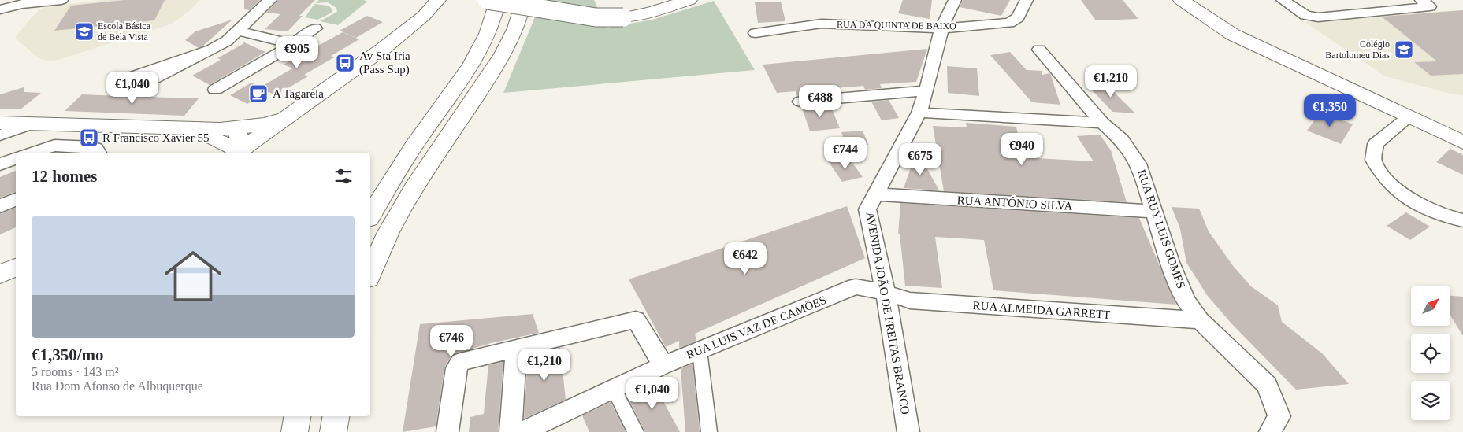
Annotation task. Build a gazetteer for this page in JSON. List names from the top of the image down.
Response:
{
  "streets": {
    "street": [
      "RUA DA QUINTA DE BAIXO",
      "RUA ANTÓNIO SILVA",
      "RUA RUY LUIS GOMES",
      "RUA ALMEIDA GARRETT",
      "AVENIDA JOÃO DE FREITAS BRANCO",
      "RUA LUIS VAZ DE CAMÕES"
    ]
  },
  "crossings": [
    ["RUA DA QUINTA DE BAIXO", "AVENIDA JOÃO DE FREITAS BRANCO"],
    ["RUA ANTÓNIO SILVA", "RUA RUY LUIS GOMES"],
    ["RUA ANTÓNIO SILVA", "AVENIDA JOÃO DE FREITAS BRANCO"],
    ["RUA RUY LUIS GOMES", "RUA ALMEIDA GARRETT"],
    ["RUA ALMEIDA GARRETT", "AVENIDA JOÃO DE FREITAS BRANCO"],
    ["RUA ALMEIDA GARRETT", "RUA LUIS VAZ DE CAMÕES"],
    ["AVENIDA JOÃO DE FREITAS BRANCO", "RUA LUIS VAZ DE CAMÕES"]
  ],
  "places": {
    "school or university": ["Escola Básica de Bela Vista", "Colégio Bartolomeu Dias"],
    "bus stop": ["Av Sta Iria (Pass Sup)", "R Francisco Xavier 55"],
    "cafe": ["A Tagarela"]
  },
  "north": "top right",
  "page": {
    "price": [
      "€905",
      "€1,210",
      "€1,040",
      "€488",
      "€1,350",
      "€940",
      "€744",
      "€675",
      "€642",
      "€746",
      "€1,210",
      "€1,040"
    ],
    "heading": "12 homes",
    "list": [
      {
        "name": "€1,350/mo",
        "note": "5 rooms · 143 m² · Rua Dom Afonso de Albuquerque"
      }
    ]
  }
}
